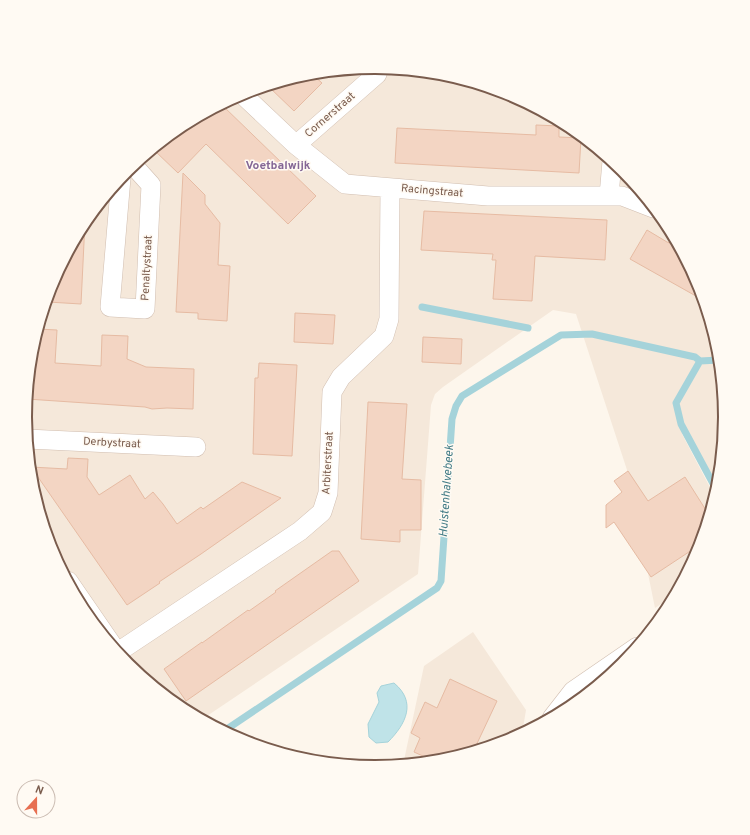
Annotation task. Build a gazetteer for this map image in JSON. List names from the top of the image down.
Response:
{
  "streets": {
    "street": [
      "Cornerstraat",
      "Racingstraat",
      "Penaltystraat",
      "Derbystraat",
      "Arbiterstraat"
    ]
  },
  "crossings": [
    ["Cornerstraat", "Racingstraat"],
    ["Racingstraat", "Arbiterstraat"]
  ],
  "districts": ["Voetbalwijk"],
  "water": ["Huistenhalvebeek"],
  "north": "top"
}
